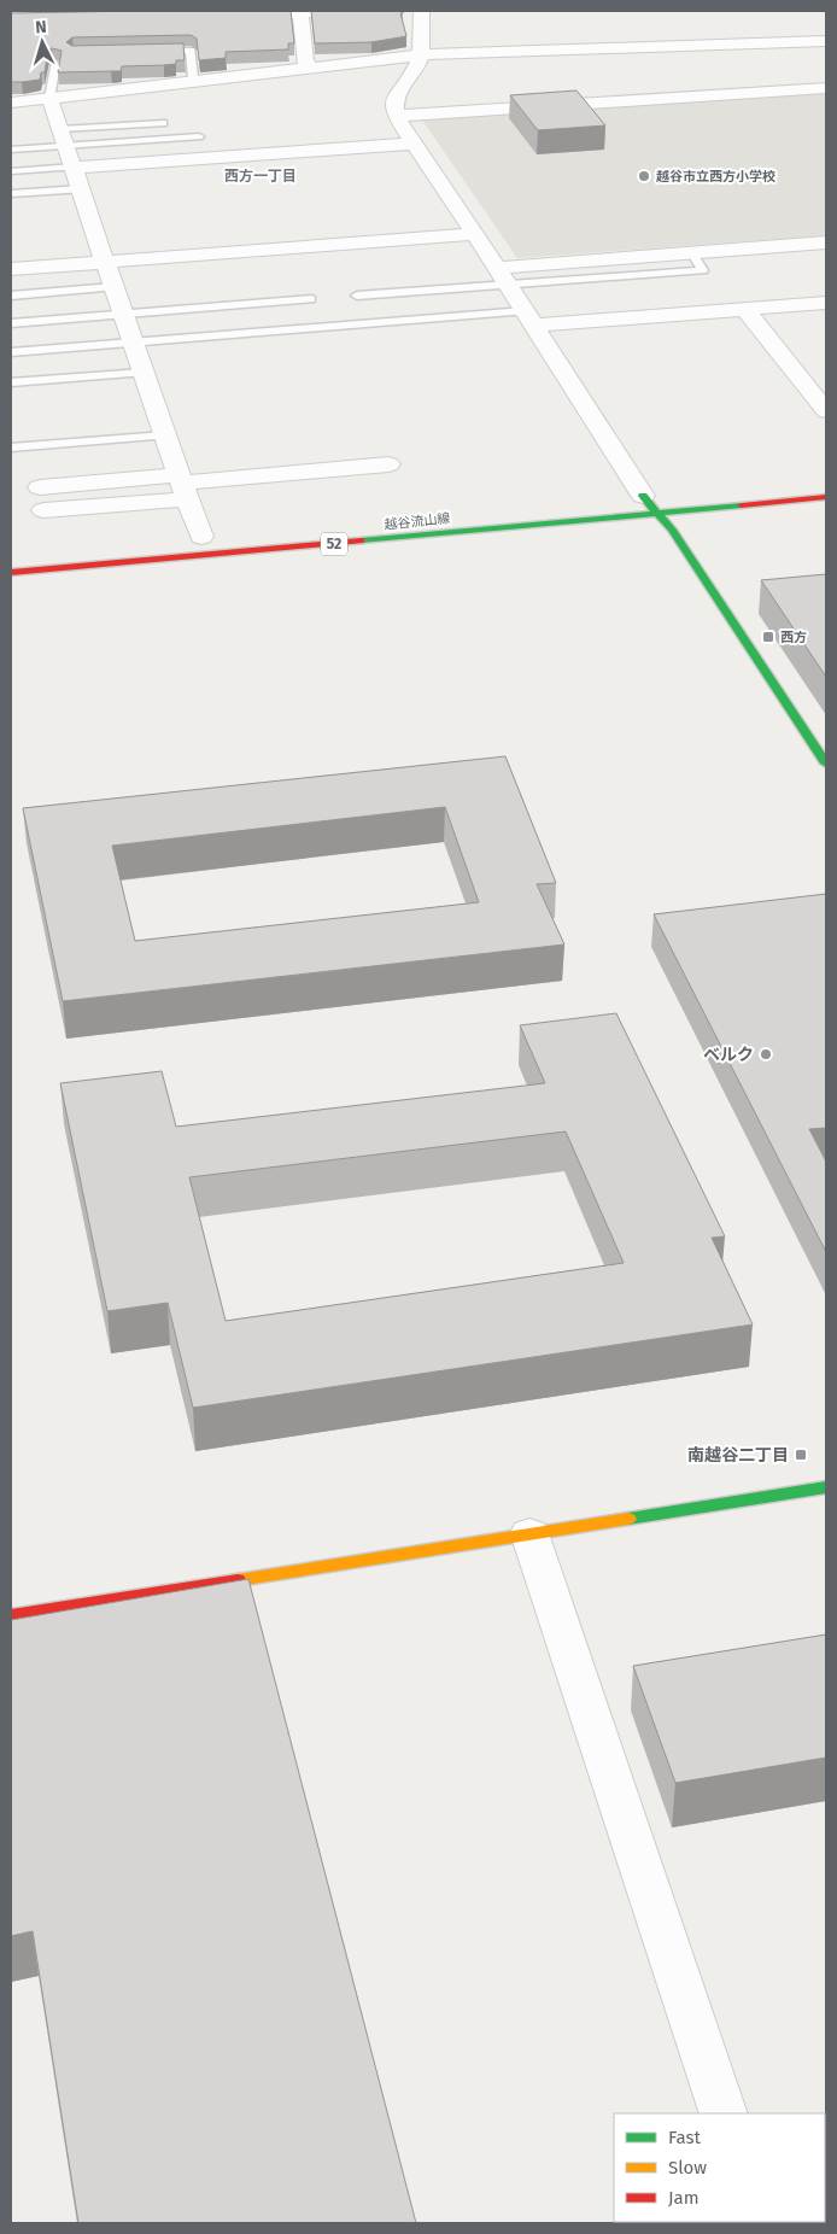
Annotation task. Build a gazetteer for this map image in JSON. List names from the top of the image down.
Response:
{
  "streets": {
    "street": ["越谷流山線", "52"]
  },
  "districts": ["西方一丁目"],
  "places": {
    "other": ["越谷市立西方小学校", "ベルク"],
    "transit": ["西方", "南越谷二丁目"]
  },
  "legend": ["Fast", "Slow", "Jam"],
  "north": "top"
}
